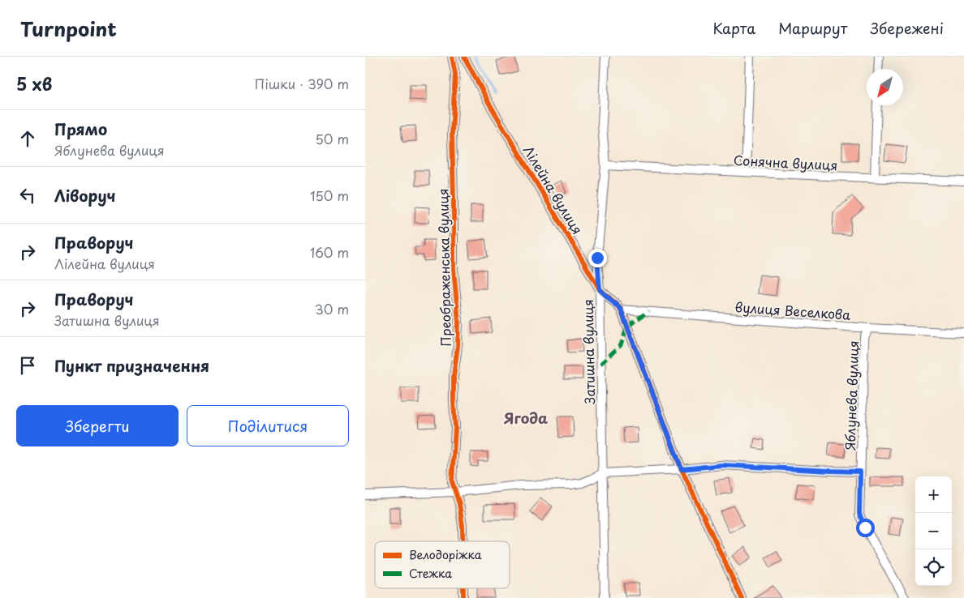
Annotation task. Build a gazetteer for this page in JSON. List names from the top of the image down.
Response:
{
  "streets": {
    "street": [
      "Сонячна вулиця",
      "Лілейна вулиця",
      "Преображенська вулиця",
      "вулиця Веселкова",
      "Затишна вулиця",
      "Яблунева вулиця"
    ]
  },
  "crossings": [
    ["Сонячна вулиця", "Затишна вулиця"],
    ["Лілейна вулиця", "вулиця Веселкова"],
    ["Лілейна вулиця", "Затишна вулиця"],
    ["вулиця Веселкова", "Яблунева вулиця"]
  ],
  "districts": ["Ягода"],
  "legend": ["Велодоріжка", "Стежка"],
  "north": "bottom left",
  "page": {
    "header": "Turnpoint",
    "nav": ["Карта", "Маршрут", "Збережені"],
    "heading": ["5 хв", "Пішки · 390 m"],
    "list": [
      ["Прямо", "Яблунева вулиця", "50 m"],
      ["Ліворуч", "150 m"],
      ["Праворуч", "Лілейна вулиця", "160 m"],
      ["Праворуч", "Затишна вулиця", "30 m"],
      "Пункт призначення"
    ],
    "buttons": ["Зберегти", "Поділитися"],
    "map_buttons": ["+", "−"]
  }
}
